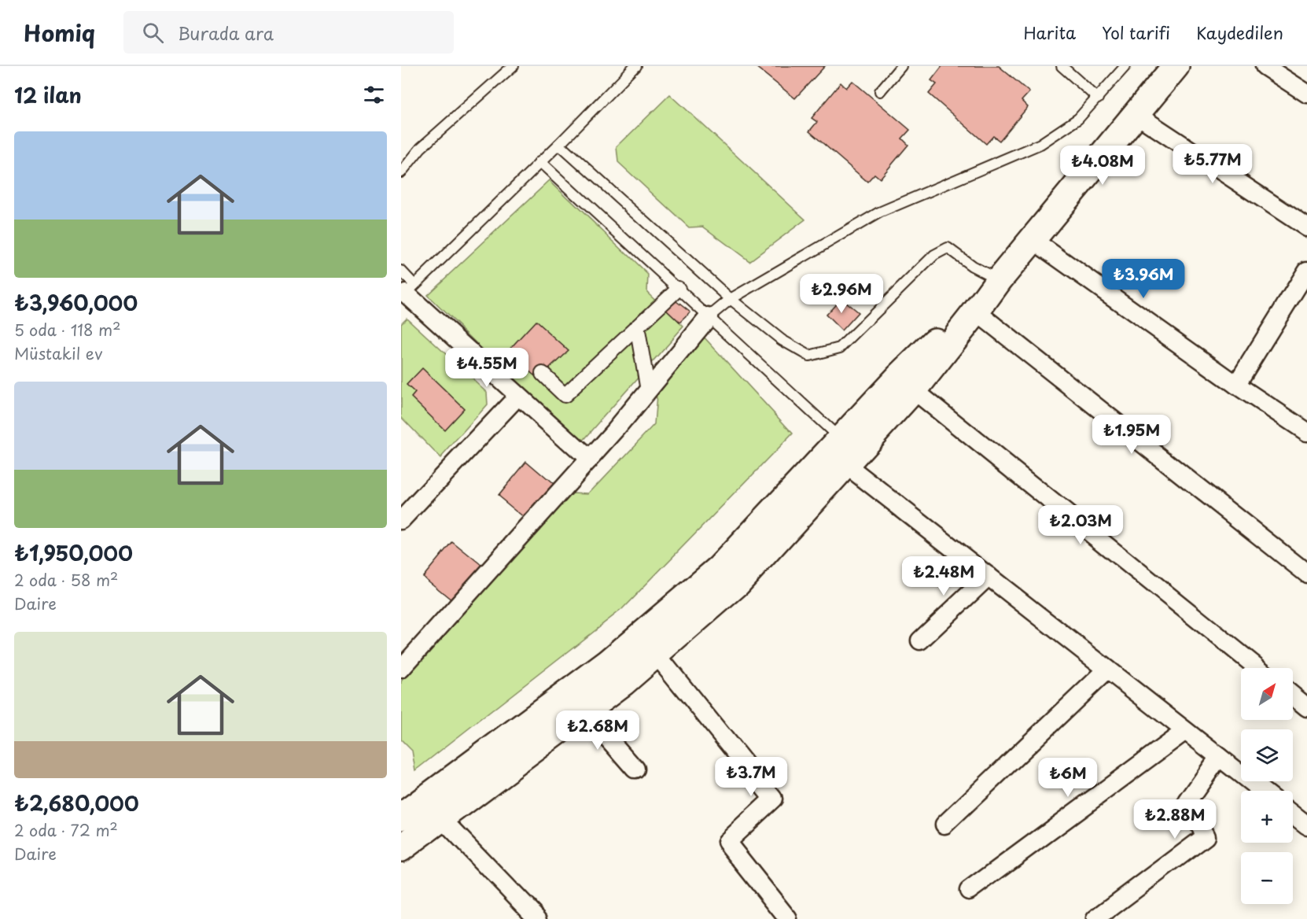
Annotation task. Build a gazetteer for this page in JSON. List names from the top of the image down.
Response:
{
  "north": "top right",
  "page": {
    "header": "Homiq",
    "search": "Burada ara",
    "nav": ["Harita", "Yol tarifi", "Kaydedilen"],
    "heading": "12 ilan",
    "list": [
      {
        "name": "₺3,960,000",
        "note": "5 oda · 118 m² · Müstakil ev"
      },
      {
        "name": "₺1,950,000",
        "note": "2 oda · 58 m² · Daire"
      },
      {
        "name": "₺2,680,000",
        "note": "2 oda · 72 m² · Daire"
      }
    ],
    "price": [
      "₺5.77M",
      "₺4.08M",
      "₺3.96M",
      "₺2.96M",
      "₺4.55M",
      "₺1.95M",
      "₺2.03M",
      "₺2.48M",
      "₺2.68M",
      "₺3.7M",
      "₺6M",
      "₺2.88M"
    ],
    "map_buttons": ["+", "−"]
  }
}
